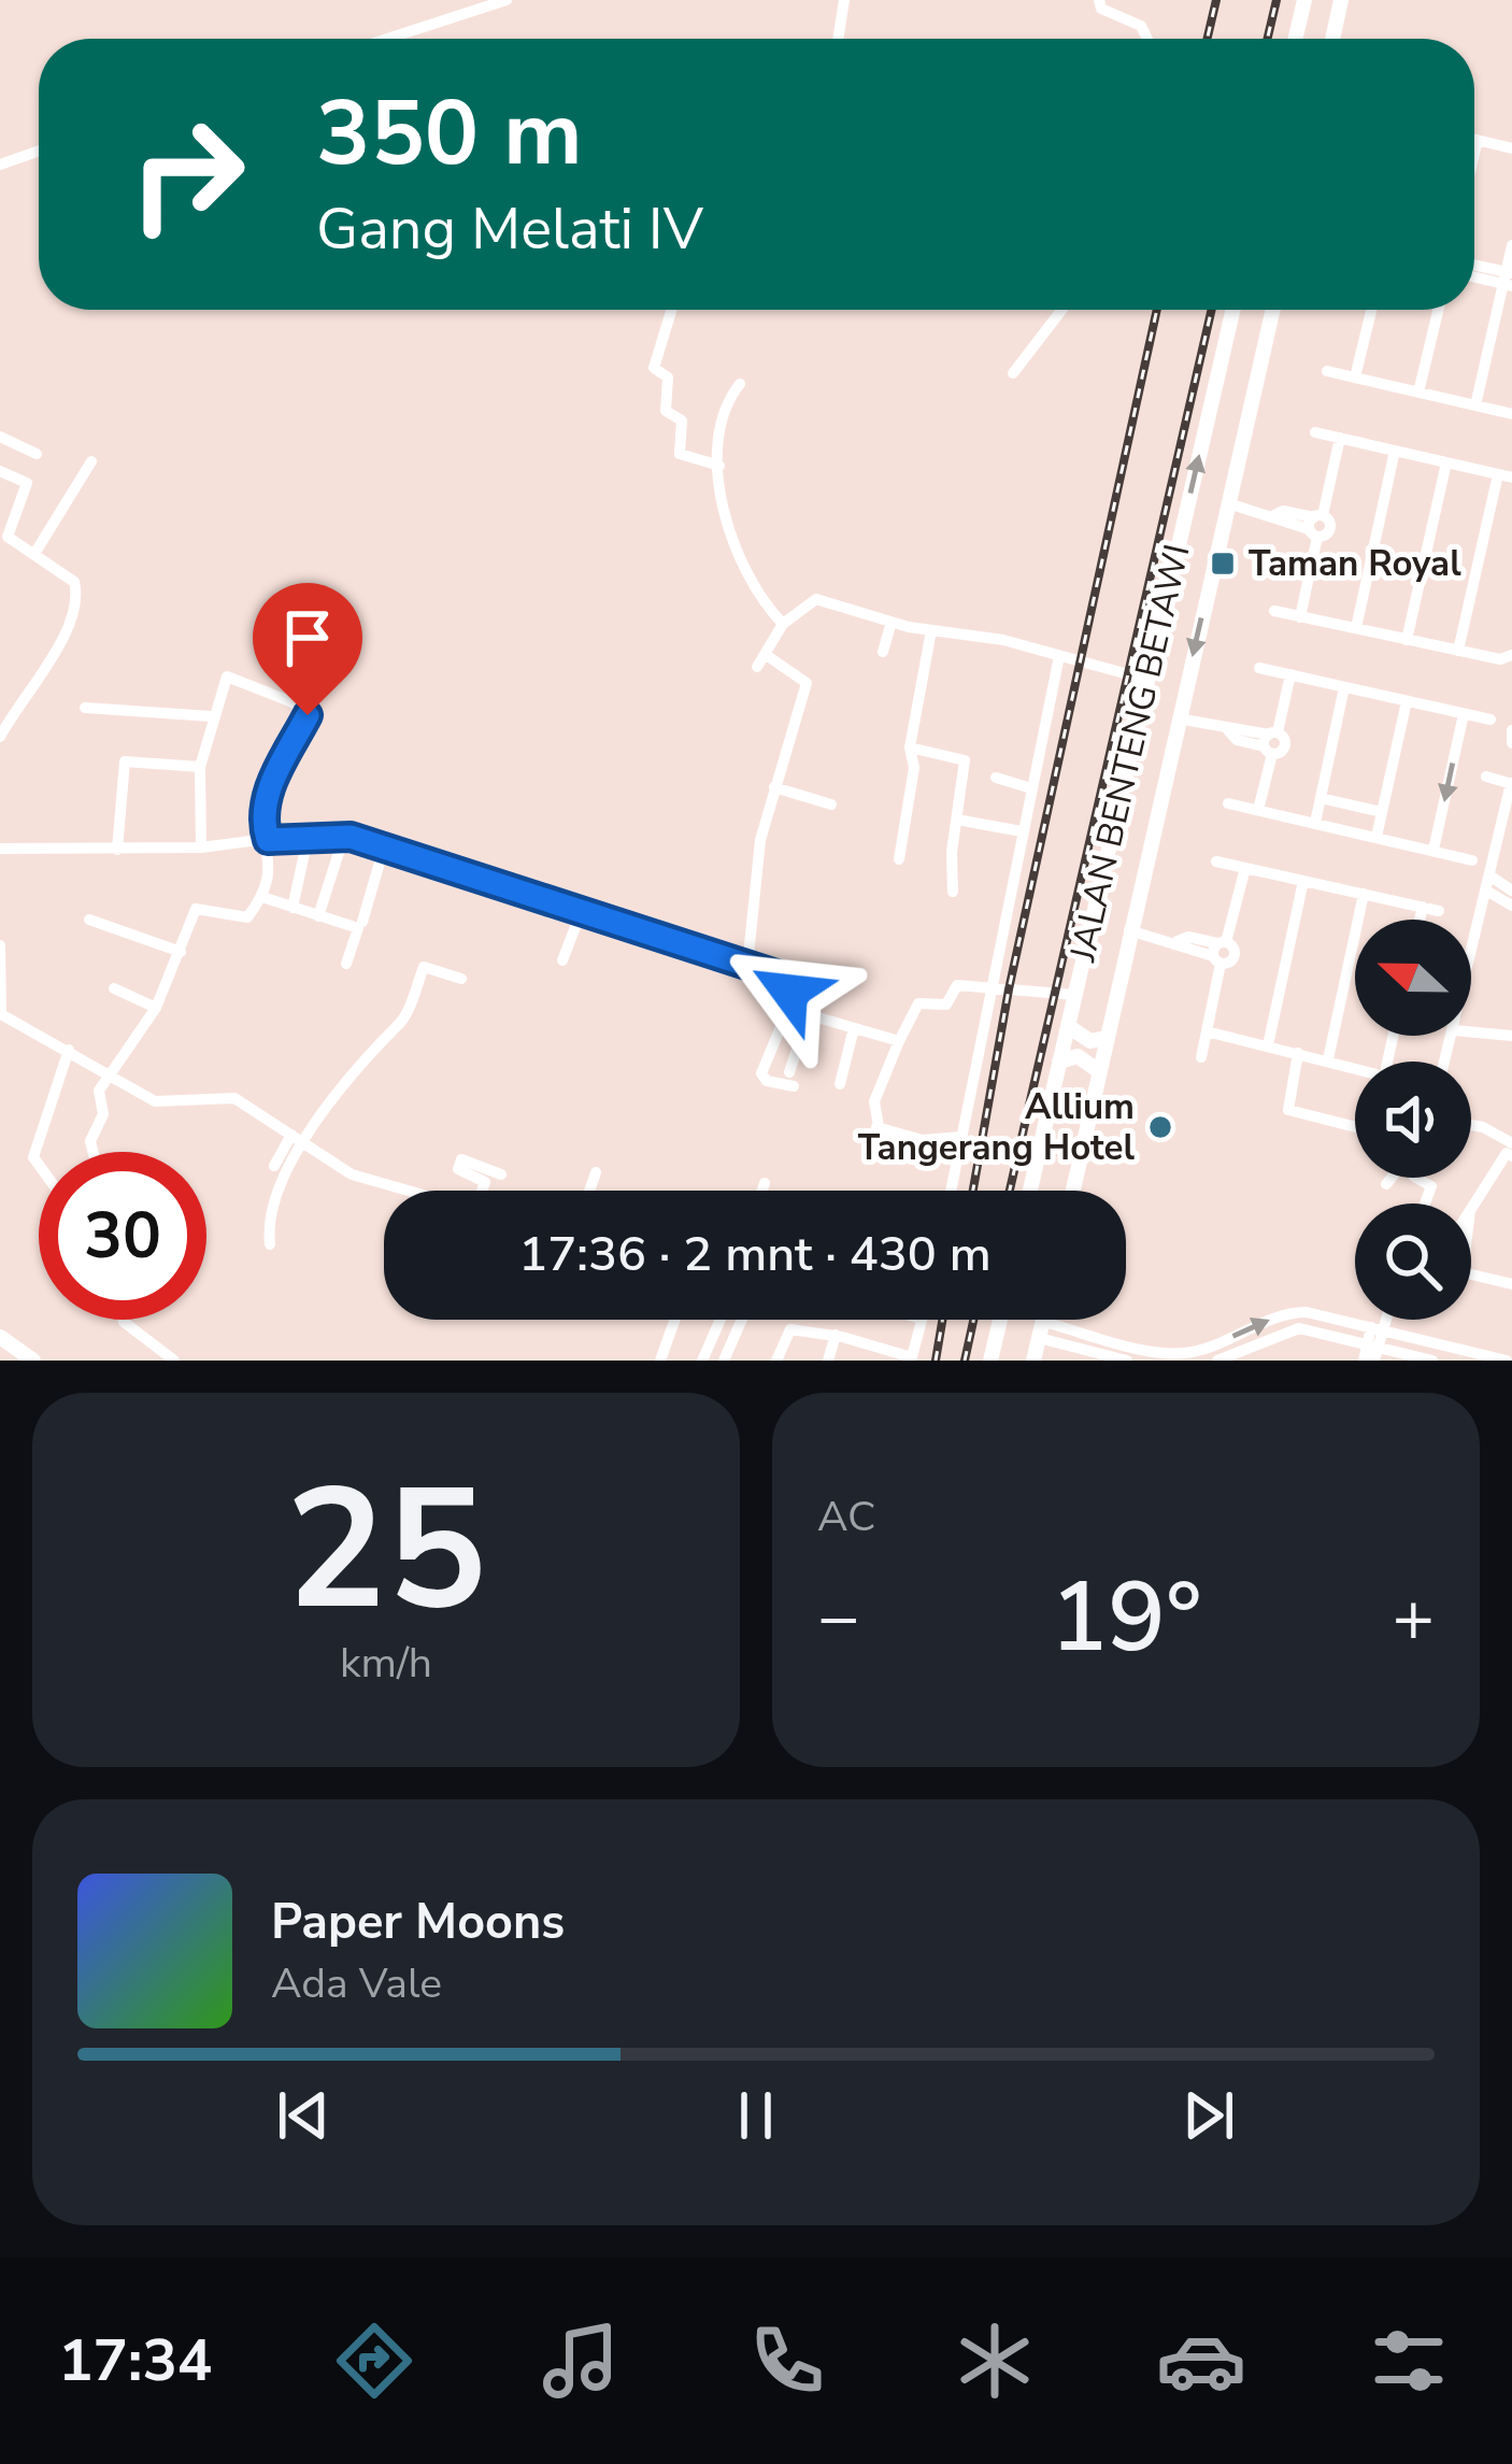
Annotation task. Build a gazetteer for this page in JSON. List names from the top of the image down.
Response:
{
  "streets": {
    "main road": ["JALAN BENTENG BETAWI"]
  },
  "places": {
    "transit": ["Taman Royal"],
    "other": ["Allium Tangerang Hotel"]
  },
  "north": "left",
  "page": {
    "turn": ["350 m", "Gang Melati IV"],
    "limit": "30",
    "trip": "17:36 · 2 mnt · 430 m",
    "tile": [
      ["25", "km/h"],
      "AC"
    ],
    "heat": ["−", "19°", "+"],
    "song": ["Paper Moons", "Ada Vale"],
    "tabs": "17:34"
  }
}
